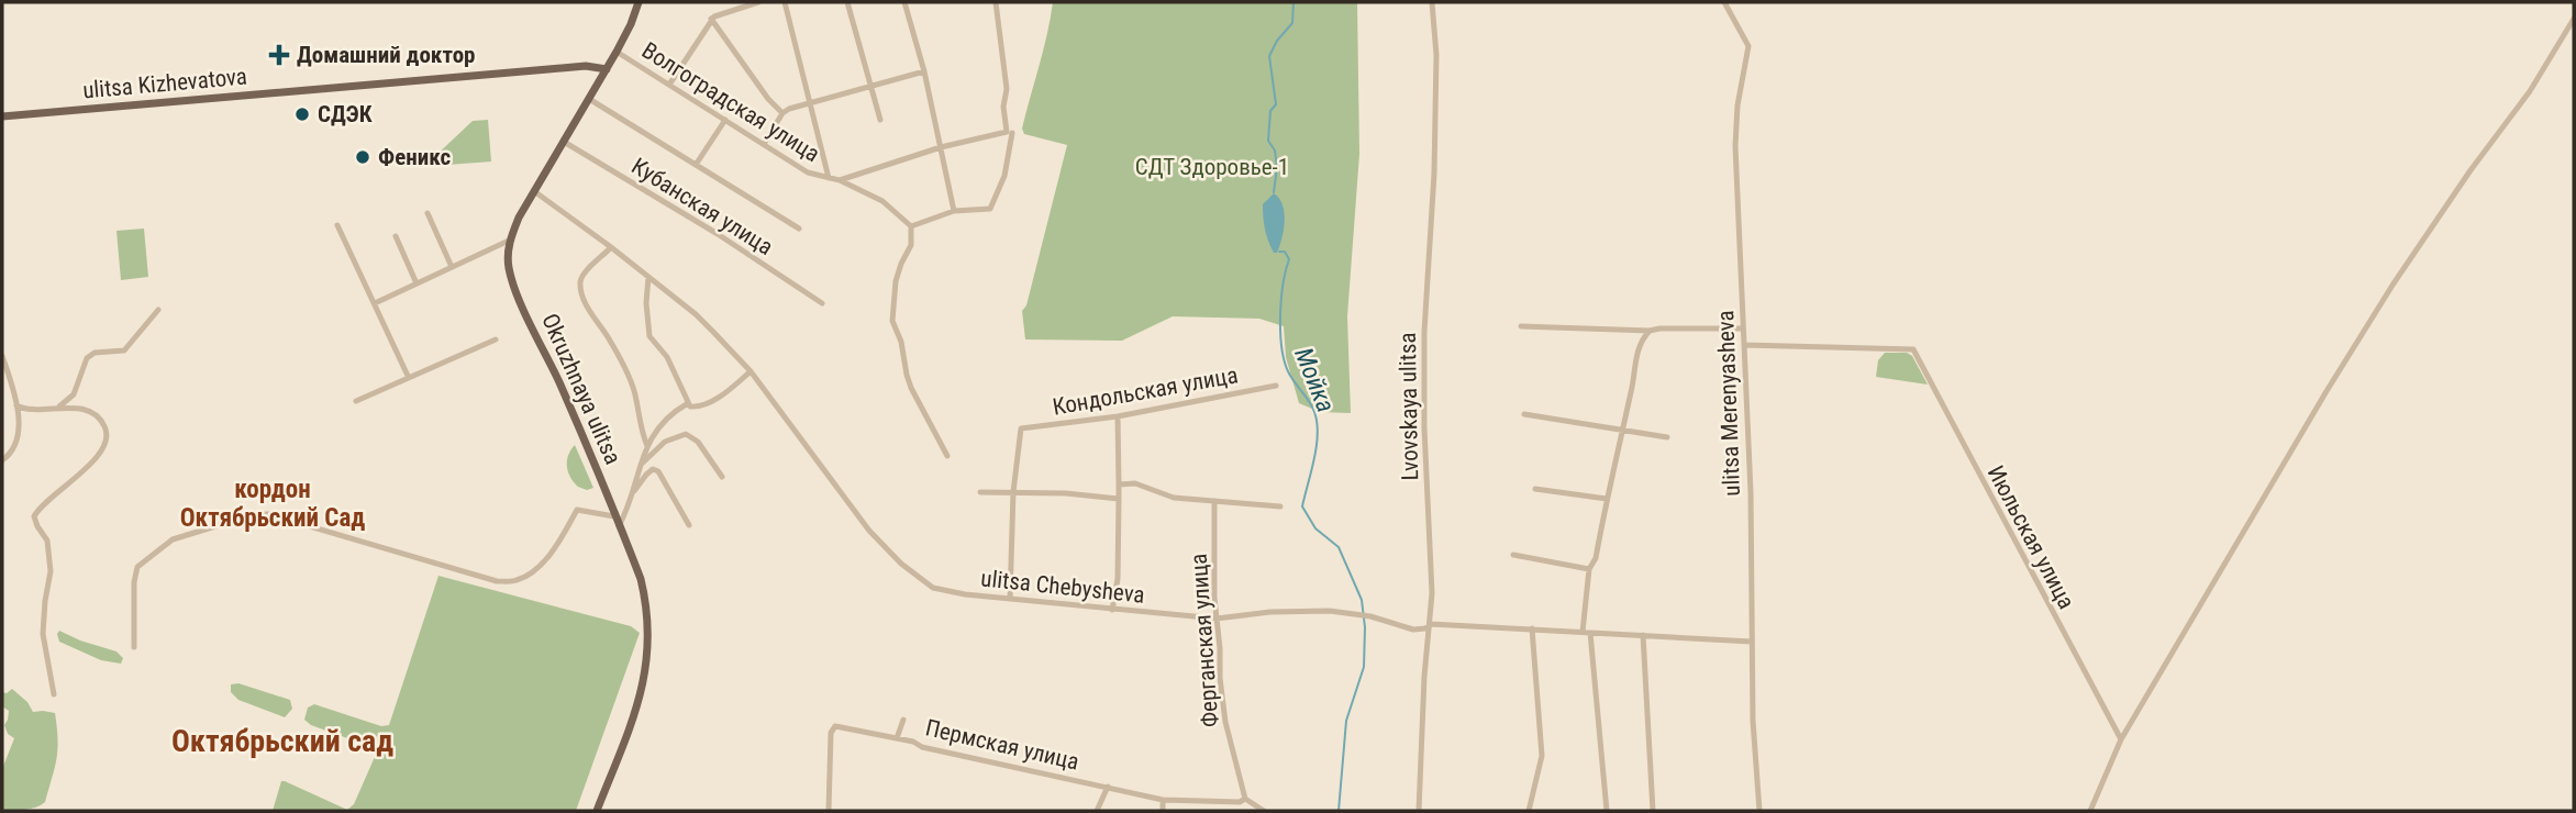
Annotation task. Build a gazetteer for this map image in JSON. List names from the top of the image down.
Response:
{
  "streets": {
    "main road": ["ulitsa Kizhevatova", "Okruzhnaya ulitsa"],
    "street": [
      "Волгоградская улица",
      "Кубанская улица",
      "Кондольская улица",
      "ulitsa Merenyasheva",
      "Lvovskaya ulitsa",
      "Июльская улица",
      "ulitsa Chebysheva",
      "Ферганская улица",
      "Пермская улица"
    ]
  },
  "crossings": [
    ["ulitsa Kizhevatova", "Okruzhnaya ulitsa"],
    ["Волгоградская улица", "Okruzhnaya ulitsa"],
    ["Кубанская улица", "Okruzhnaya ulitsa"],
    ["Okruzhnaya ulitsa", "ulitsa Chebysheva"],
    ["ulitsa Merenyasheva", "Июльская улица"],
    ["ulitsa Merenyasheva", "ulitsa Chebysheva"],
    ["Lvovskaya ulitsa", "ulitsa Chebysheva"],
    ["ulitsa Chebysheva", "Ферганская улица"],
    ["Ферганская улица", "Пермская улица"]
  ],
  "districts": ["кордон Октябрьский Сад", "Октябрьский сад"],
  "water": ["Мойка"],
  "parks": ["СДТ Здоровье-1"],
  "places": {
    "health": ["Домашний доктор"],
    "other": ["СДЭК", "Феникс"]
  }
}
